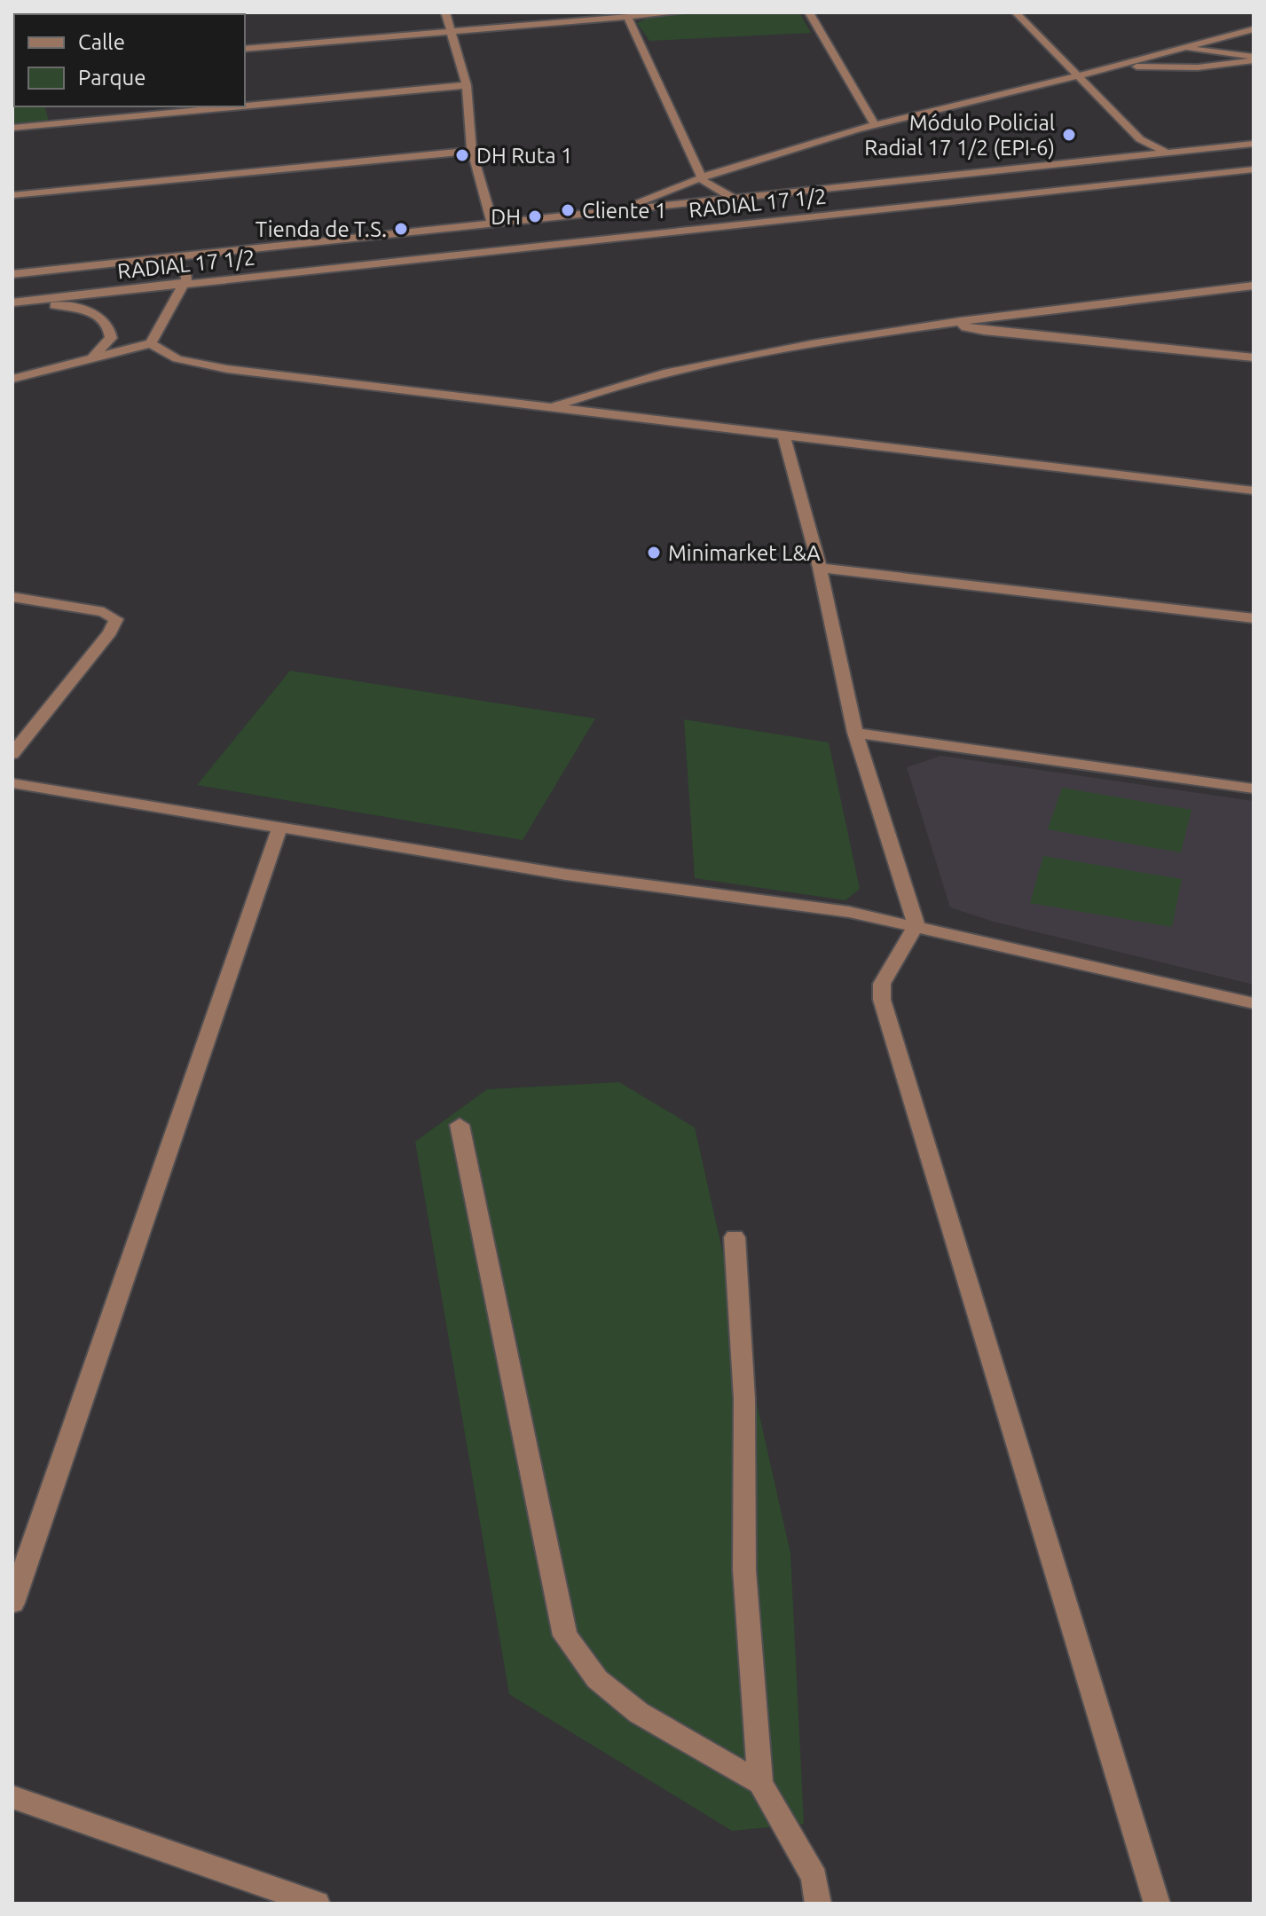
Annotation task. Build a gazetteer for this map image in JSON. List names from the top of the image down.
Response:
{
  "streets": {
    "street": ["RADIAL 17 1/2"]
  },
  "places": [
    "Módulo Policial Radial 17 1/2 (EPI-6)",
    "DH Ruta 1",
    "Cliente 1",
    "DH",
    "Tienda de T.S.",
    "Minimarket L&A"
  ],
  "legend": ["Calle", "Parque"]
}
